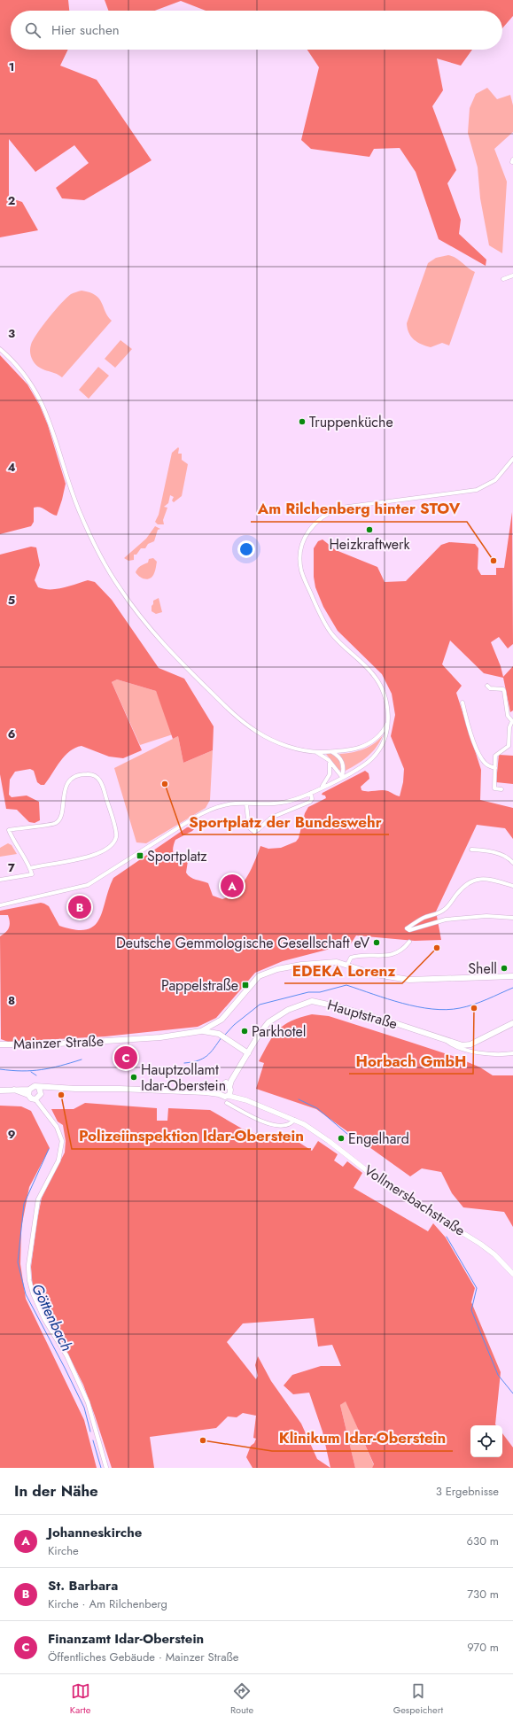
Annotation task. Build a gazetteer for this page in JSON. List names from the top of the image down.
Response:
{
  "streets": {
    "main road": ["Hauptstraße", "Mainzer Straße", "Vollmersbachstraße"]
  },
  "crossings": [
    ["Hauptstraße", "Vollmersbachstraße"]
  ],
  "water": ["Göttenbach"],
  "places": {
    "other": [
      "Truppenküche",
      "Heizkraftwerk",
      "Am Rilchenberg hinter STOV",
      "Sportplatz der Bundeswehr",
      "Deutsche Gemmologische Gesellschaft eV",
      "EDEKA Lorenz",
      "Shell",
      "Horbach GmbH",
      "Parkhotel",
      "Hauptzollamt Idar-Oberstein",
      "Polizeiinspektion Idar-Oberstein",
      "Engelhard",
      "Klinikum Idar-Oberstein"
    ],
    "transit": ["Sportplatz", "Pappelstraße"]
  },
  "page": {
    "search": "Hier suchen",
    "pins": ["A", "B", "C"],
    "heading": ["In der Nähe", "3 Ergebnisse"],
    "list": [
      {
        "mark": "A",
        "name": "Johanneskirche",
        "note": "Kirche",
        "value": "630 m"
      },
      {
        "mark": "B",
        "name": "St. Barbara",
        "note": "Kirche · Am Rilchenberg",
        "value": "730 m"
      },
      {
        "mark": "C",
        "name": "Finanzamt Idar-Oberstein",
        "note": "Öffentliches Gebäude · Mainzer Straße",
        "value": "970 m"
      }
    ],
    "nav": ["Karte", "Route", "Gespeichert"]
  },
  "grid": {
    "rows": [
      "1",
      "2",
      "3",
      "4",
      "5",
      "6",
      "7",
      "8",
      "9"
    ]
  }
}
